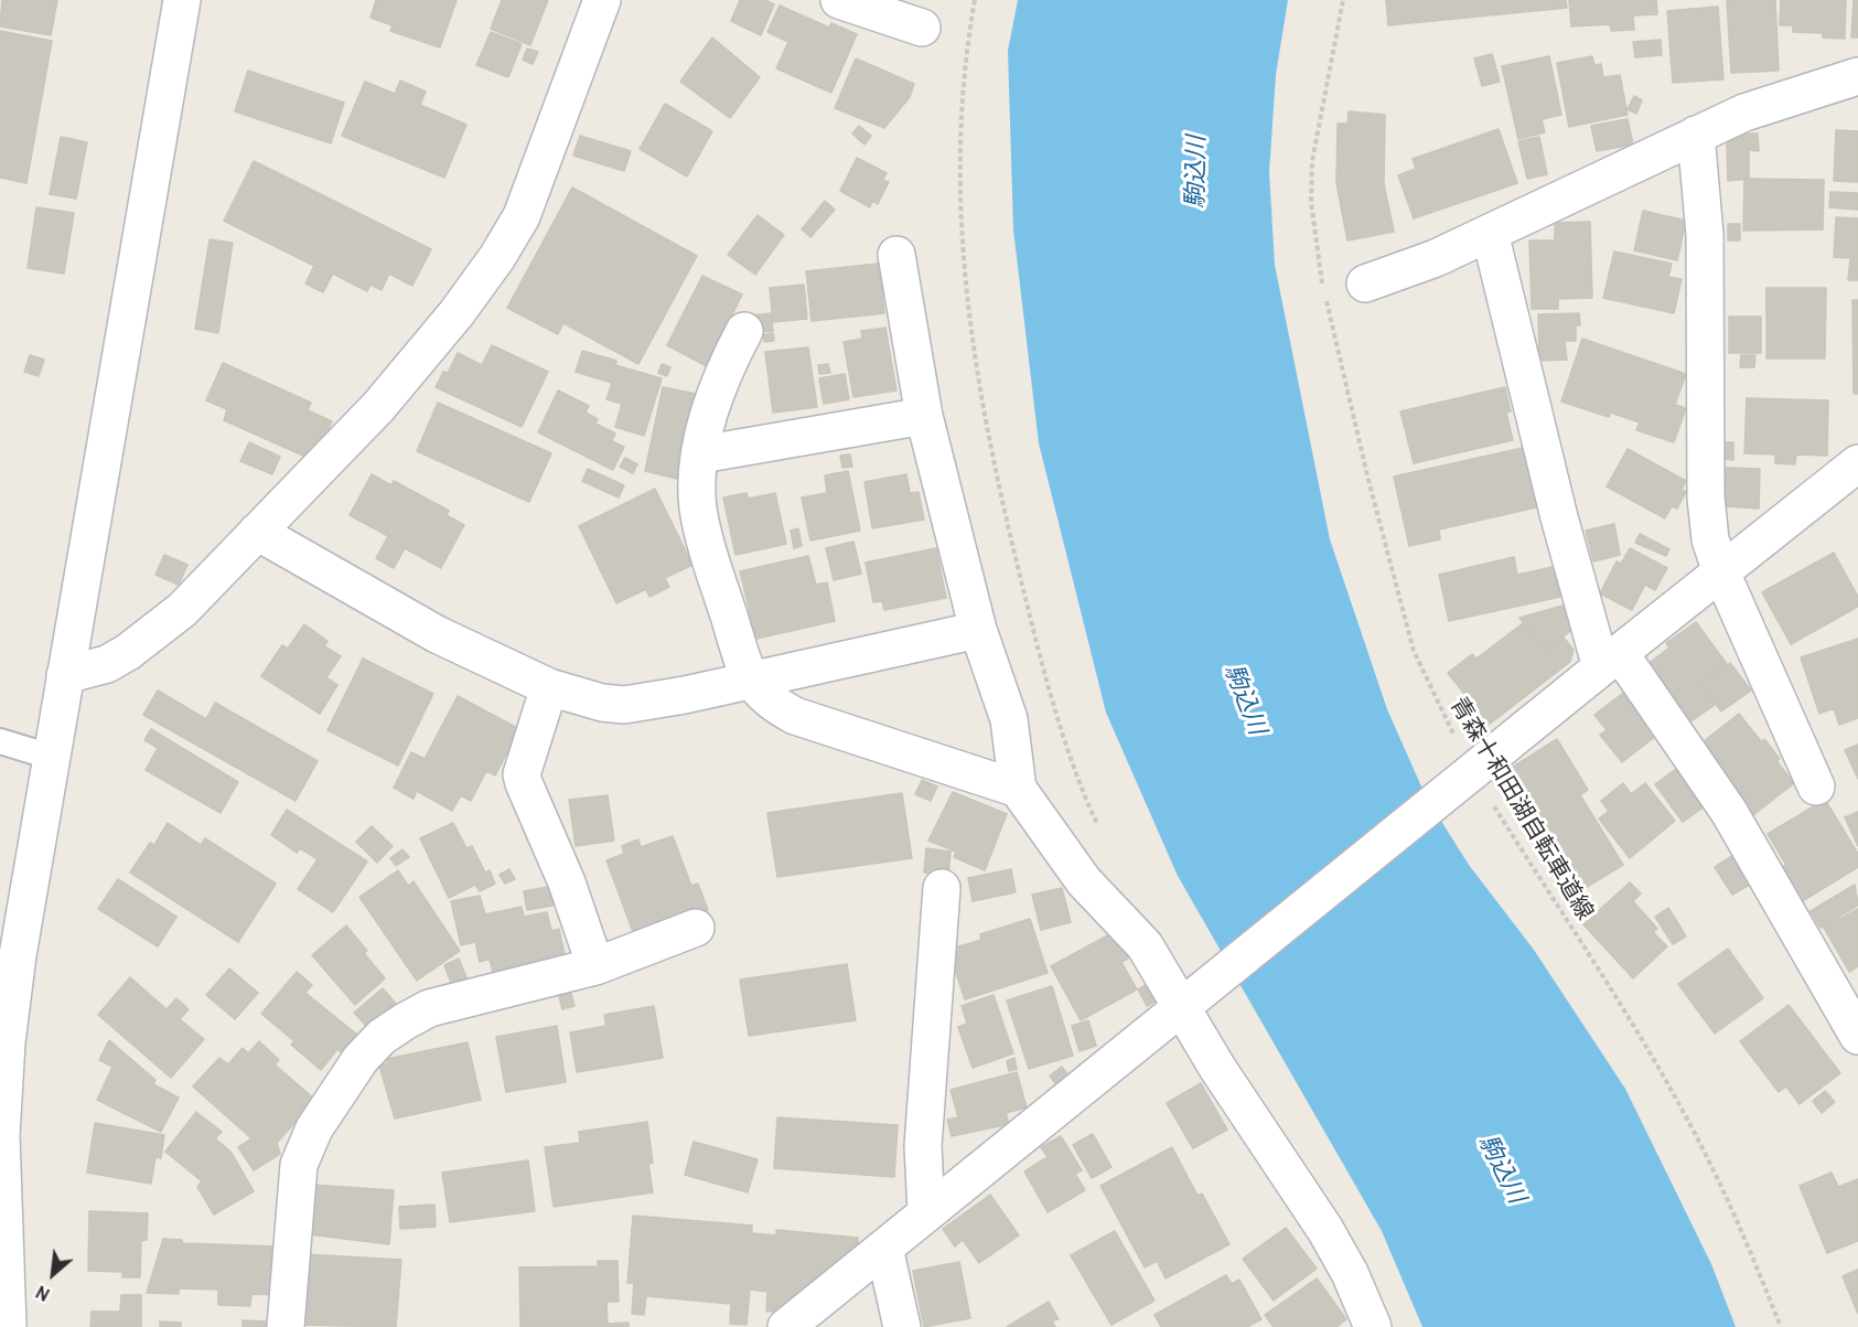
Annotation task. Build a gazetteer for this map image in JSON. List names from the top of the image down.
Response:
{
  "streets": {
    "path": ["青森十和田湖自転車道線"]
  },
  "water": ["駒込川"],
  "north": "bottom left"
}
